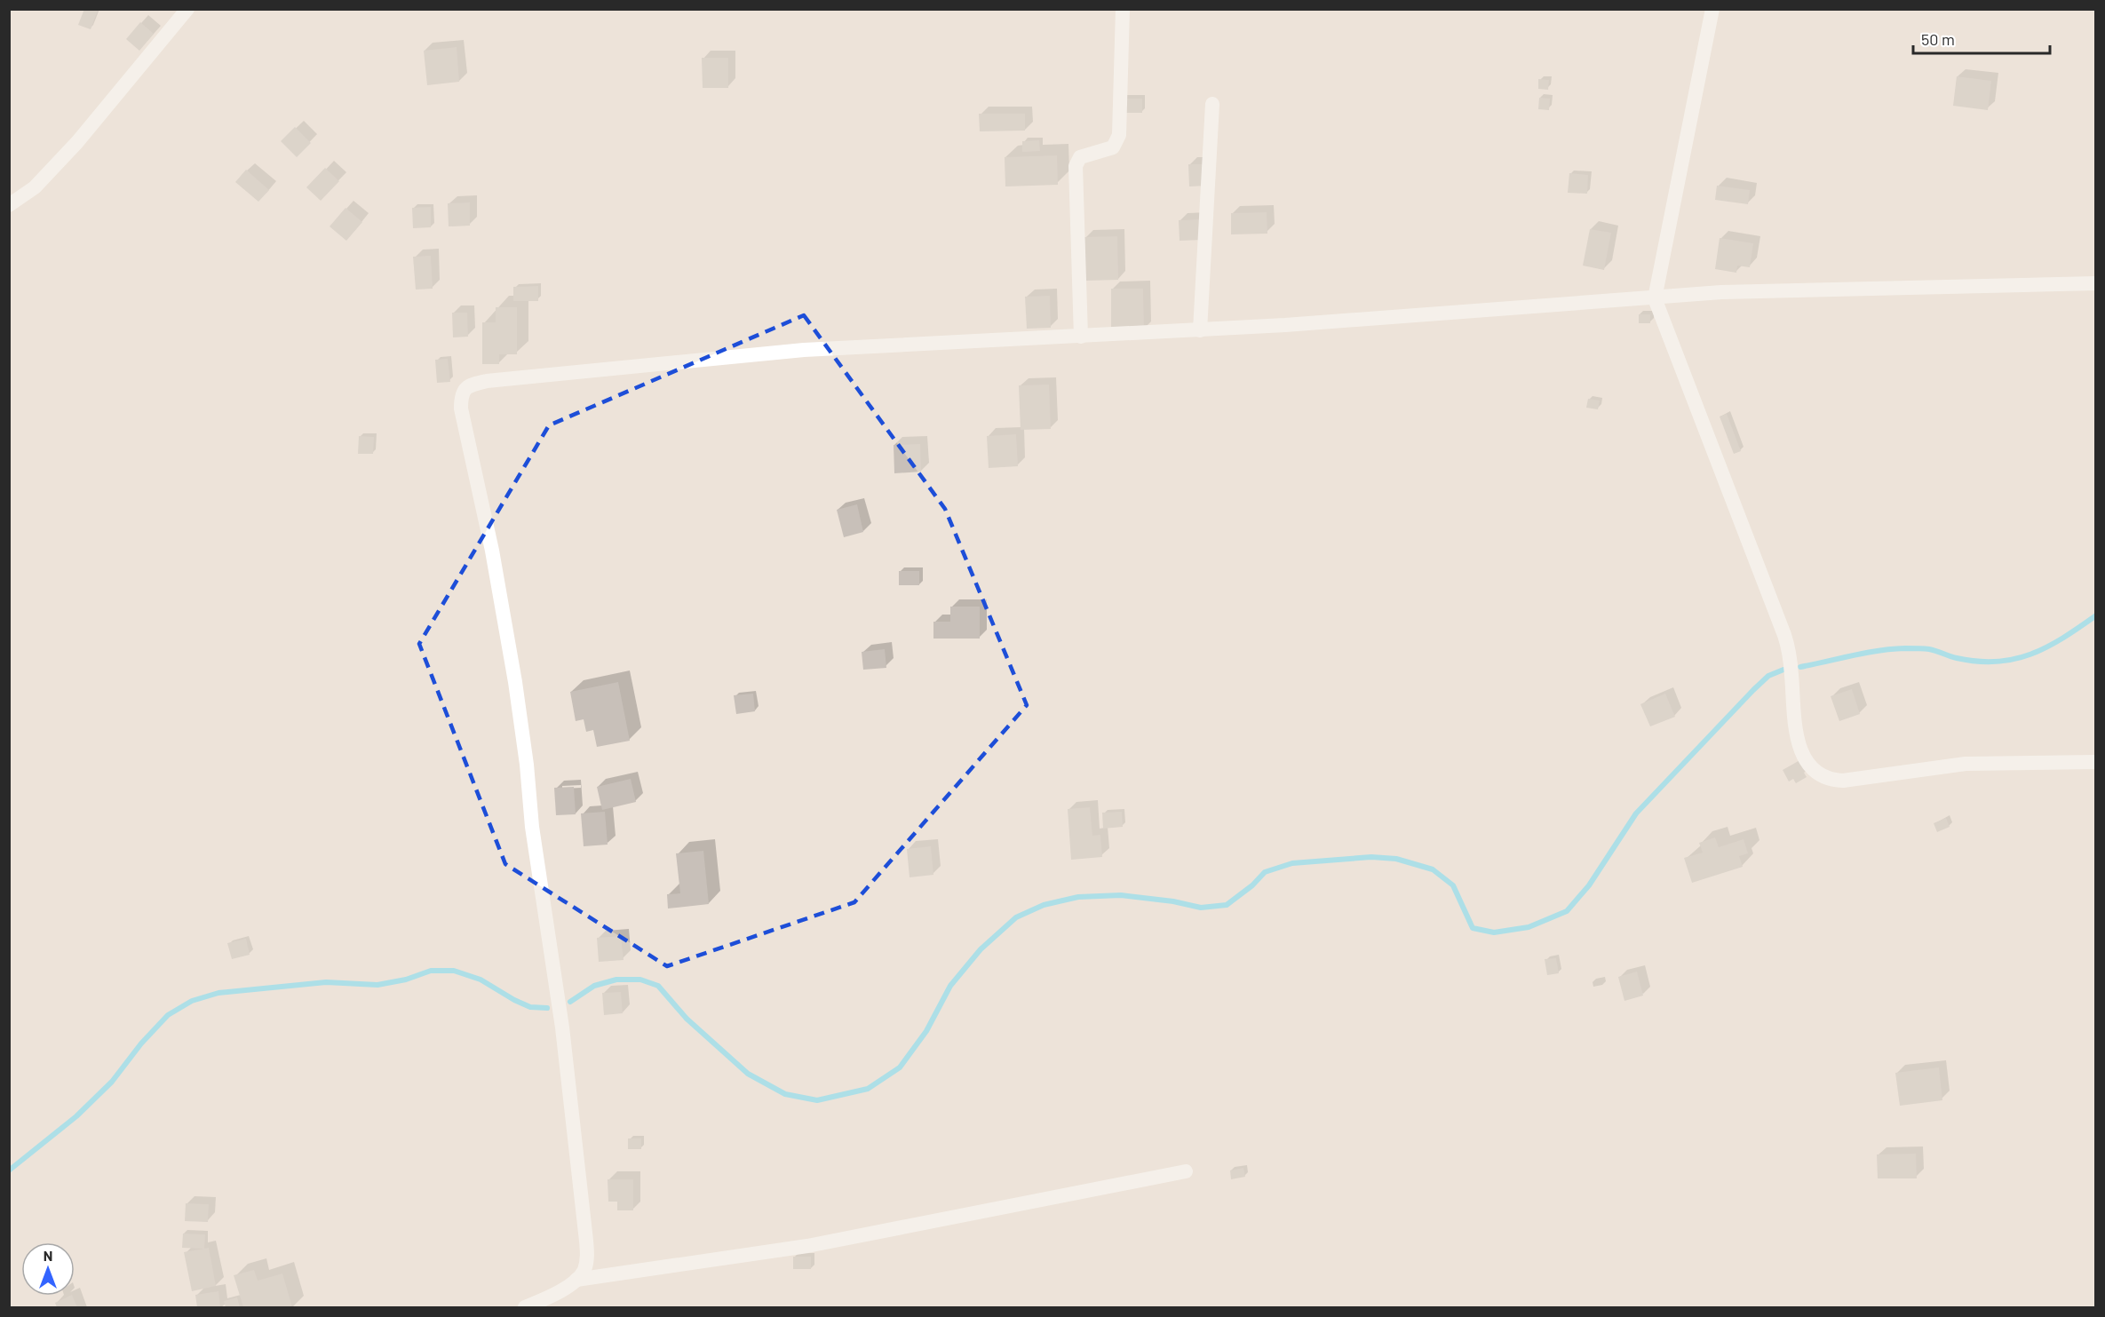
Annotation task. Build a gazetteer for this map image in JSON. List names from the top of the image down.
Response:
{
  "scale_bar": "50 m",
  "north": "top"
}
